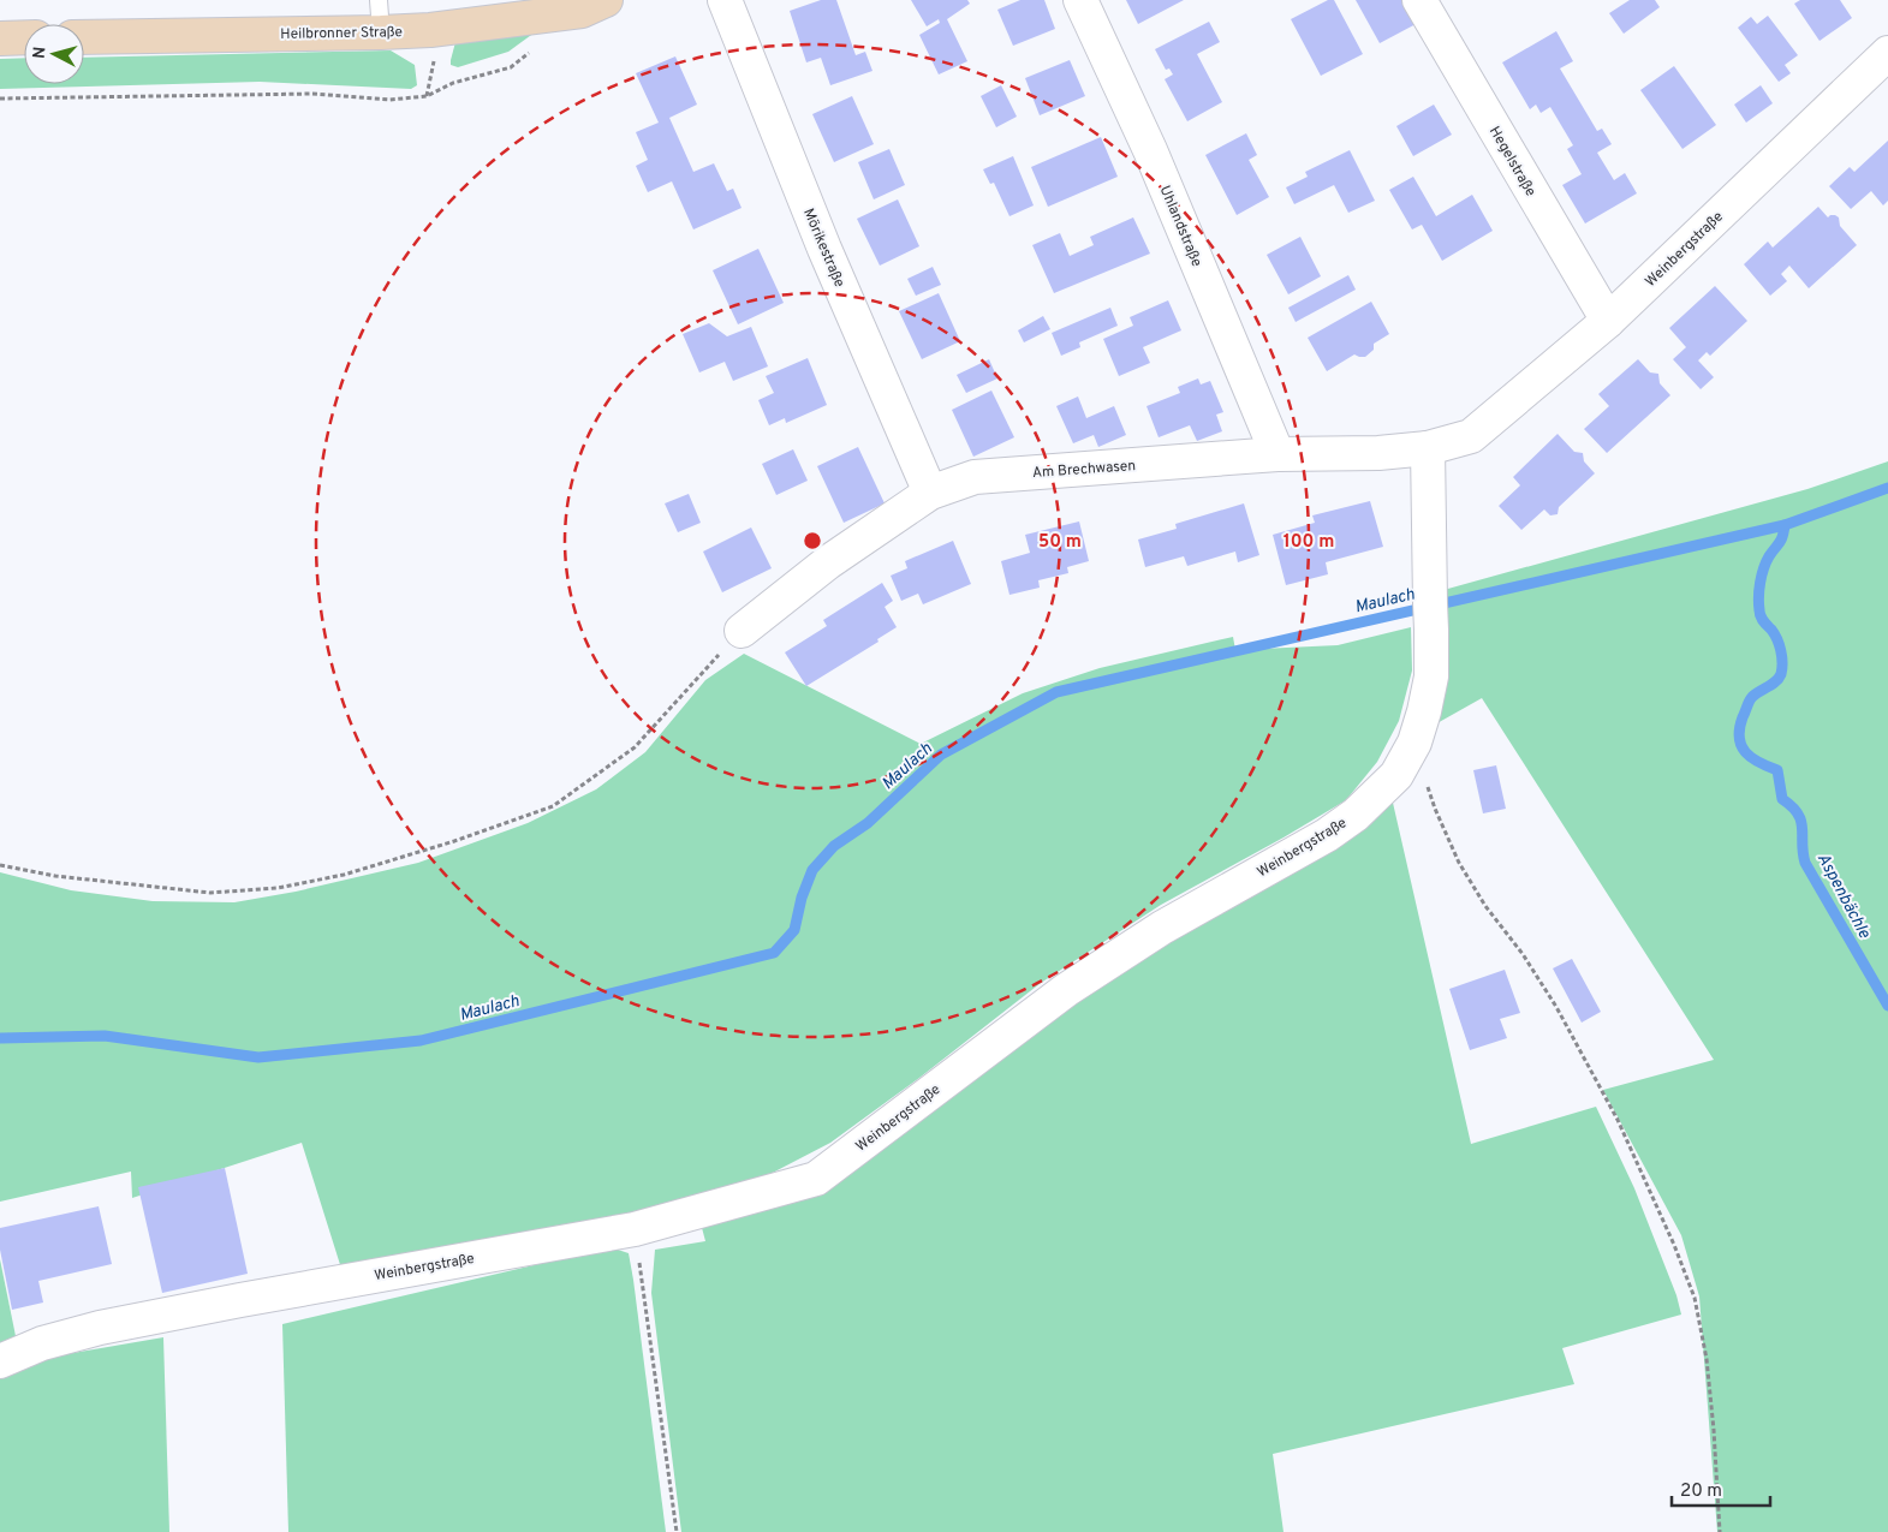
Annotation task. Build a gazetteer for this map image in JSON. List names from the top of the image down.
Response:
{
  "streets": {
    "main road": ["Heilbronner Straße"],
    "street": [
      "Hegelstraße",
      "Uhlandstraße",
      "Mörikestraße",
      "Weinbergstraße",
      "Am Brechwasen"
    ]
  },
  "crossings": [
    ["Hegelstraße", "Weinbergstraße"],
    ["Uhlandstraße", "Am Brechwasen"],
    ["Mörikestraße", "Am Brechwasen"],
    ["Weinbergstraße", "Am Brechwasen"]
  ],
  "water": ["Maulach", "Aspenbächle"],
  "scale_bar": "20 m",
  "north": "left",
  "rings": ["50 m", "100 m"]
}
